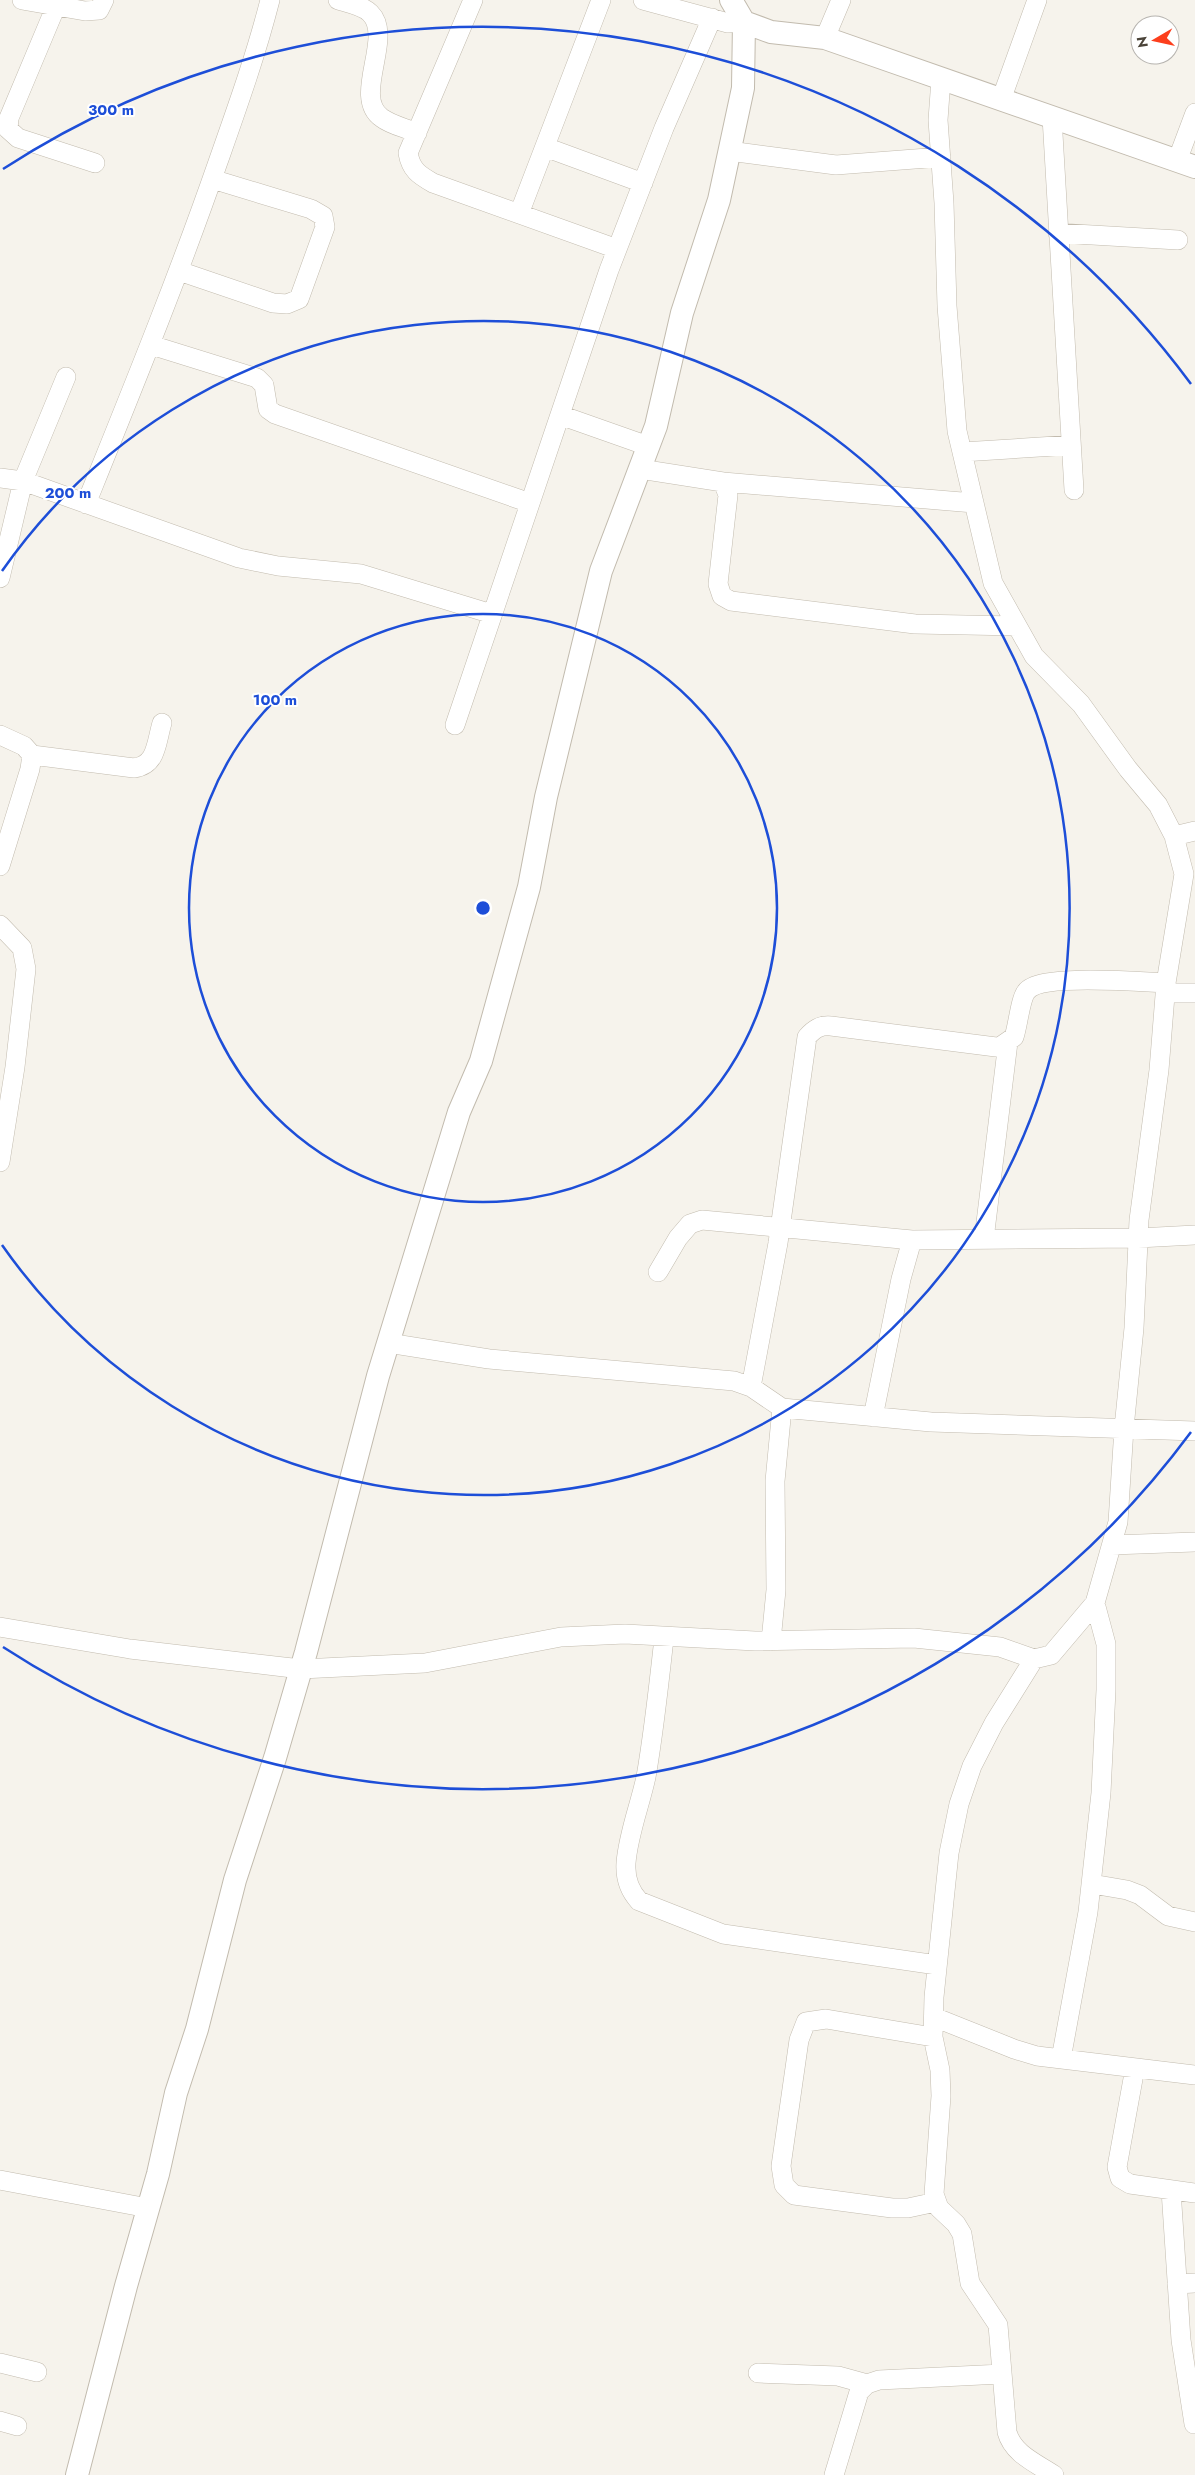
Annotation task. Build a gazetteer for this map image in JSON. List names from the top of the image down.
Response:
{
  "north": "left",
  "rings": ["300 m", "200 m", "100 m"]
}
